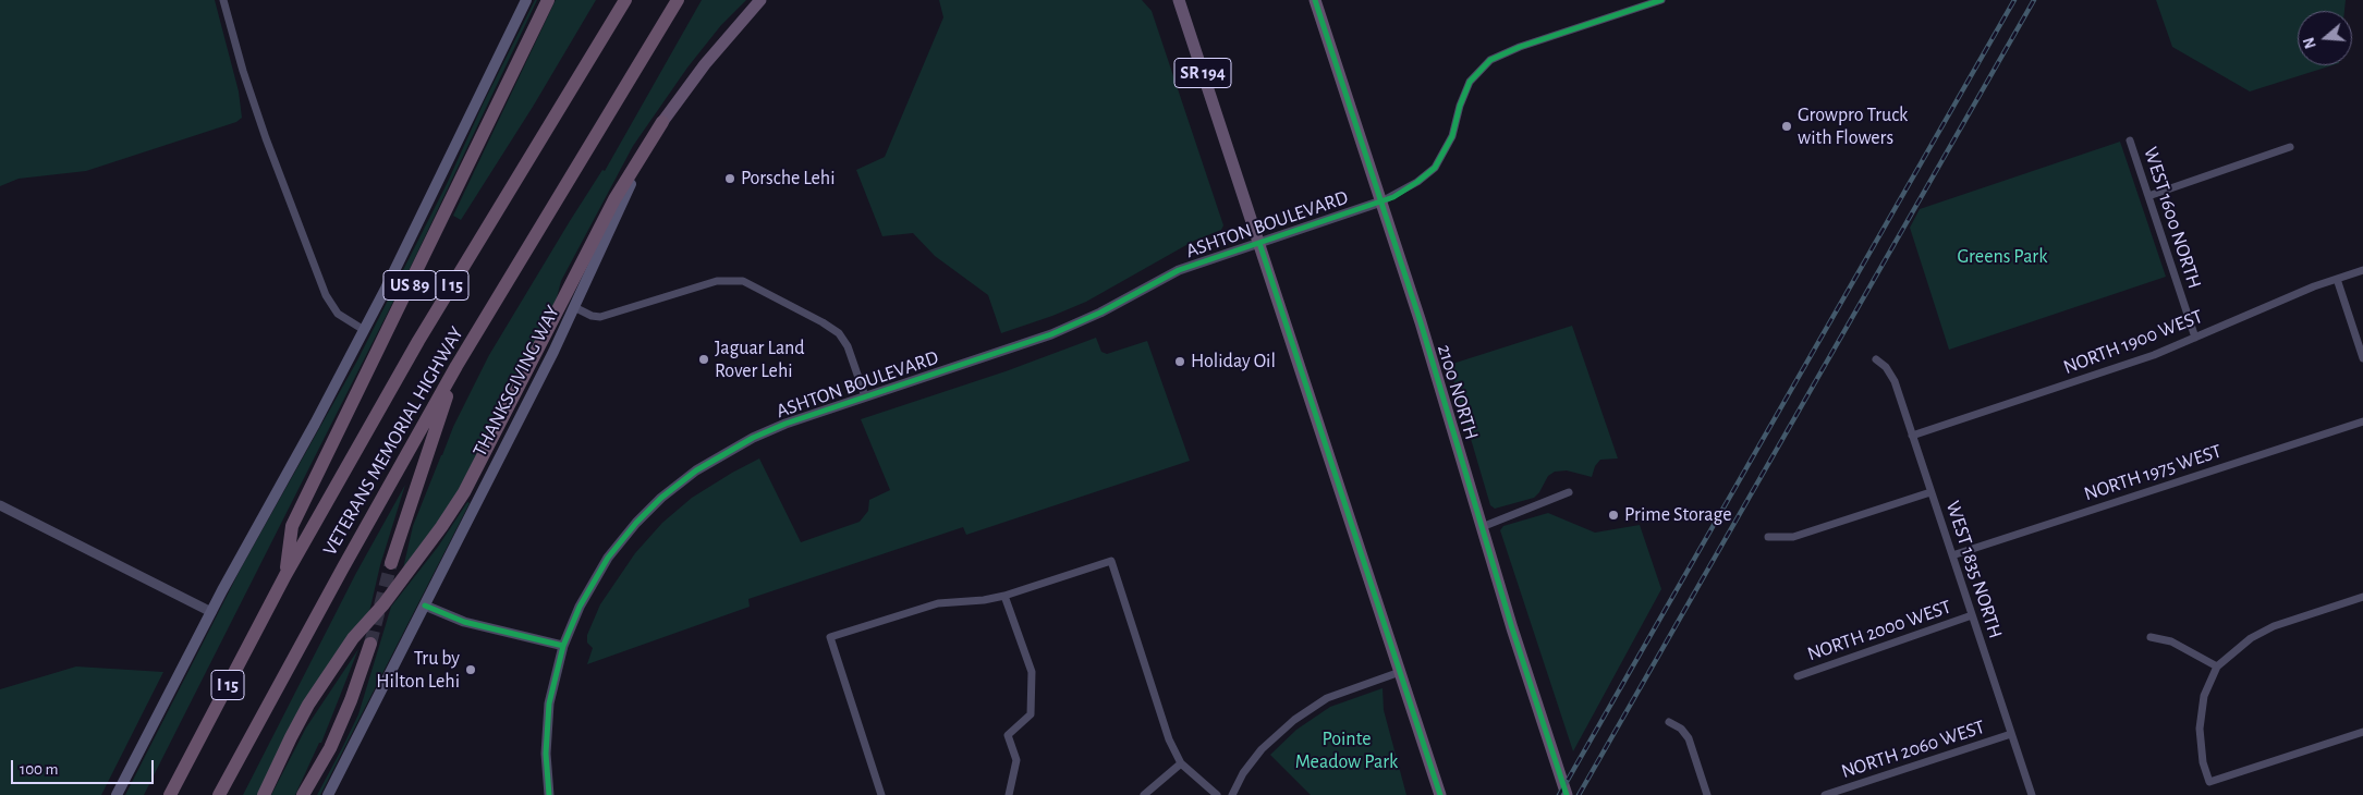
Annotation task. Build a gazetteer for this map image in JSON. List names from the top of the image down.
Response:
{
  "streets": {
    "highway": [
      "SR 194",
      "US 89",
      "I 15",
      "THANKSGIVING WAY",
      "2100 NORTH",
      "VETERANS MEMORIAL HIGHWAY"
    ],
    "street": [
      "WEST 1600 NORTH",
      "ASHTON BOULEVARD",
      "NORTH 1900 WEST",
      "NORTH 1975 WEST",
      "WEST 1835 NORTH",
      "NORTH 2000 WEST",
      "NORTH 2060 WEST"
    ]
  },
  "crossings": [
    ["SR 194", "ASHTON BOULEVARD"],
    ["WEST 1600 NORTH", "NORTH 1900 WEST"],
    ["ASHTON BOULEVARD", "2100 NORTH"],
    ["US 89", "VETERANS MEMORIAL HIGHWAY"],
    ["NORTH 1900 WEST", "WEST 1835 NORTH"],
    ["NORTH 1975 WEST", "WEST 1835 NORTH"],
    ["WEST 1835 NORTH", "NORTH 2000 WEST"],
    ["WEST 1835 NORTH", "NORTH 2060 WEST"]
  ],
  "parks": ["Greens Park", "Pointe Meadow Park"],
  "places": [
    "Growpro Truck with Flowers",
    "Porsche Lehi",
    "Jaguar Land Rover Lehi",
    "Holiday Oil",
    "Prime Storage",
    "Tru by Hilton Lehi"
  ],
  "scale_bar": "100 m",
  "north": "left"
}
